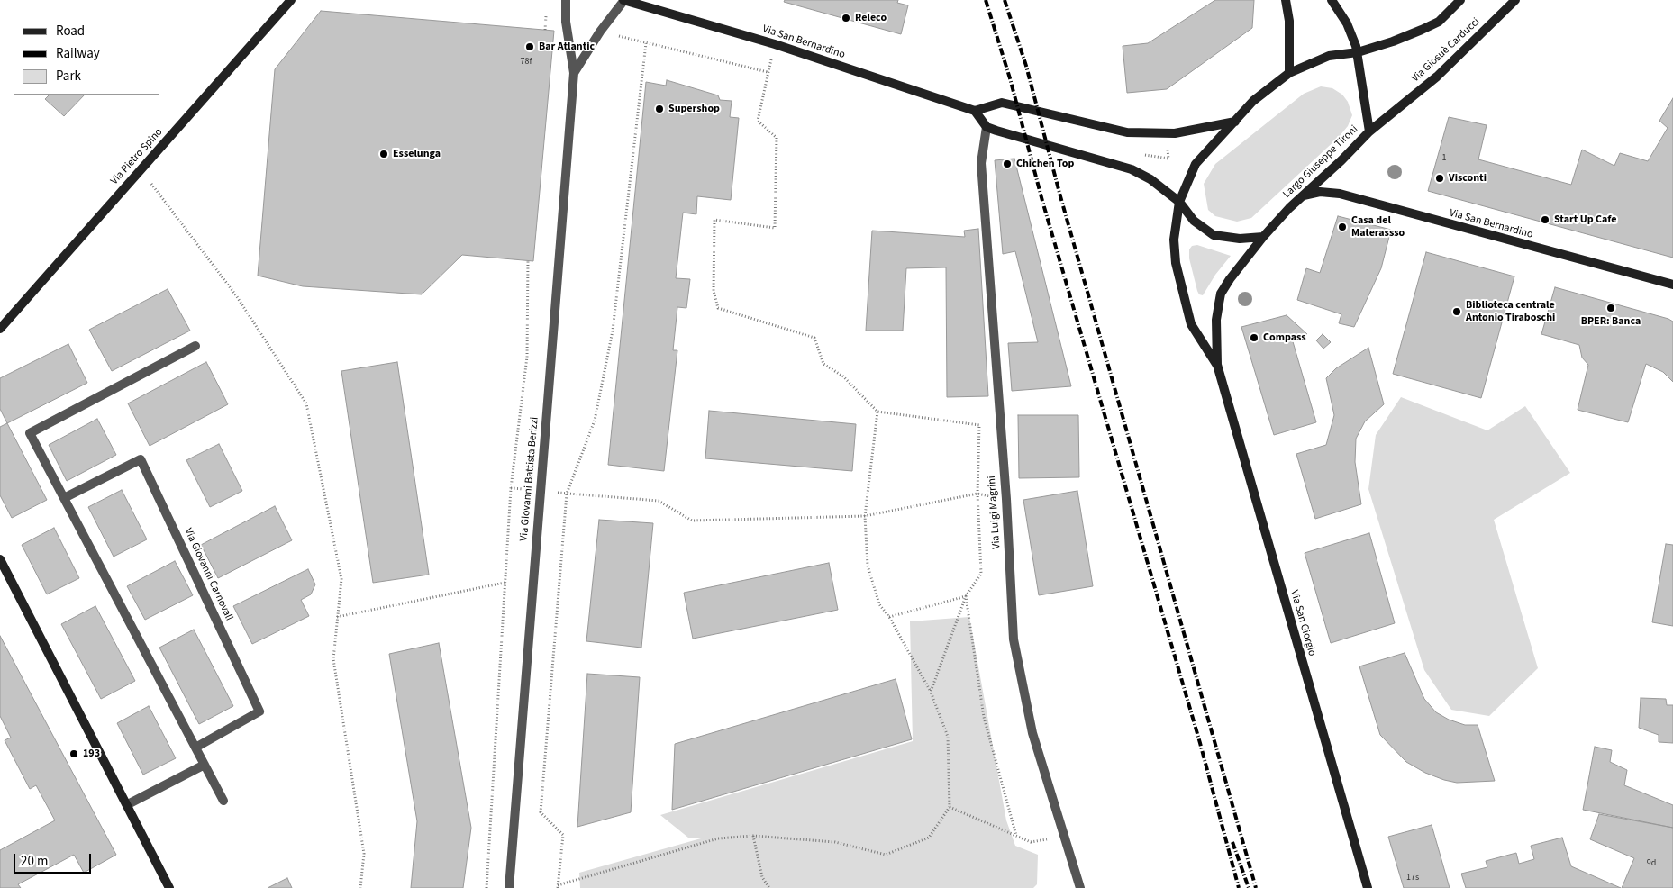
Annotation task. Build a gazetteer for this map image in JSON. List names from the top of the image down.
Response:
{
  "streets": {
    "main road": [
      "Via San Bernardino",
      "Via Giosuè Carducci",
      "Via Pietro Spino",
      "Largo Giuseppe Tironi",
      "Via San Giorgio"
    ],
    "street": ["Via Giovanni Battista Berizzi", "Via Luigi Magrini", "Via Giovanni Carnovali"]
  },
  "crossings": [
    ["Via San Bernardino", "Largo Giuseppe Tironi"],
    ["Via San Bernardino", "Via Giovanni Battista Berizzi"],
    ["Via Giosuè Carducci", "Largo Giuseppe Tironi"],
    ["Largo Giuseppe Tironi", "Via San Giorgio"]
  ],
  "places": [
    "Releco",
    "Bar Atlantic",
    "Supershop",
    "Esselunga",
    "Chichen Top",
    "Visconti",
    "Start Up Cafe",
    "Casa del Materassso",
    "BPER: Banca",
    "Biblioteca centrale Antonio Tiraboschi",
    "Compass",
    "193"
  ],
  "house_numbers": [
    "78f",
    "1",
    "9d",
    "17s"
  ],
  "legend": ["Road", "Railway", "Park"],
  "scale_bar": "20 m"
}
